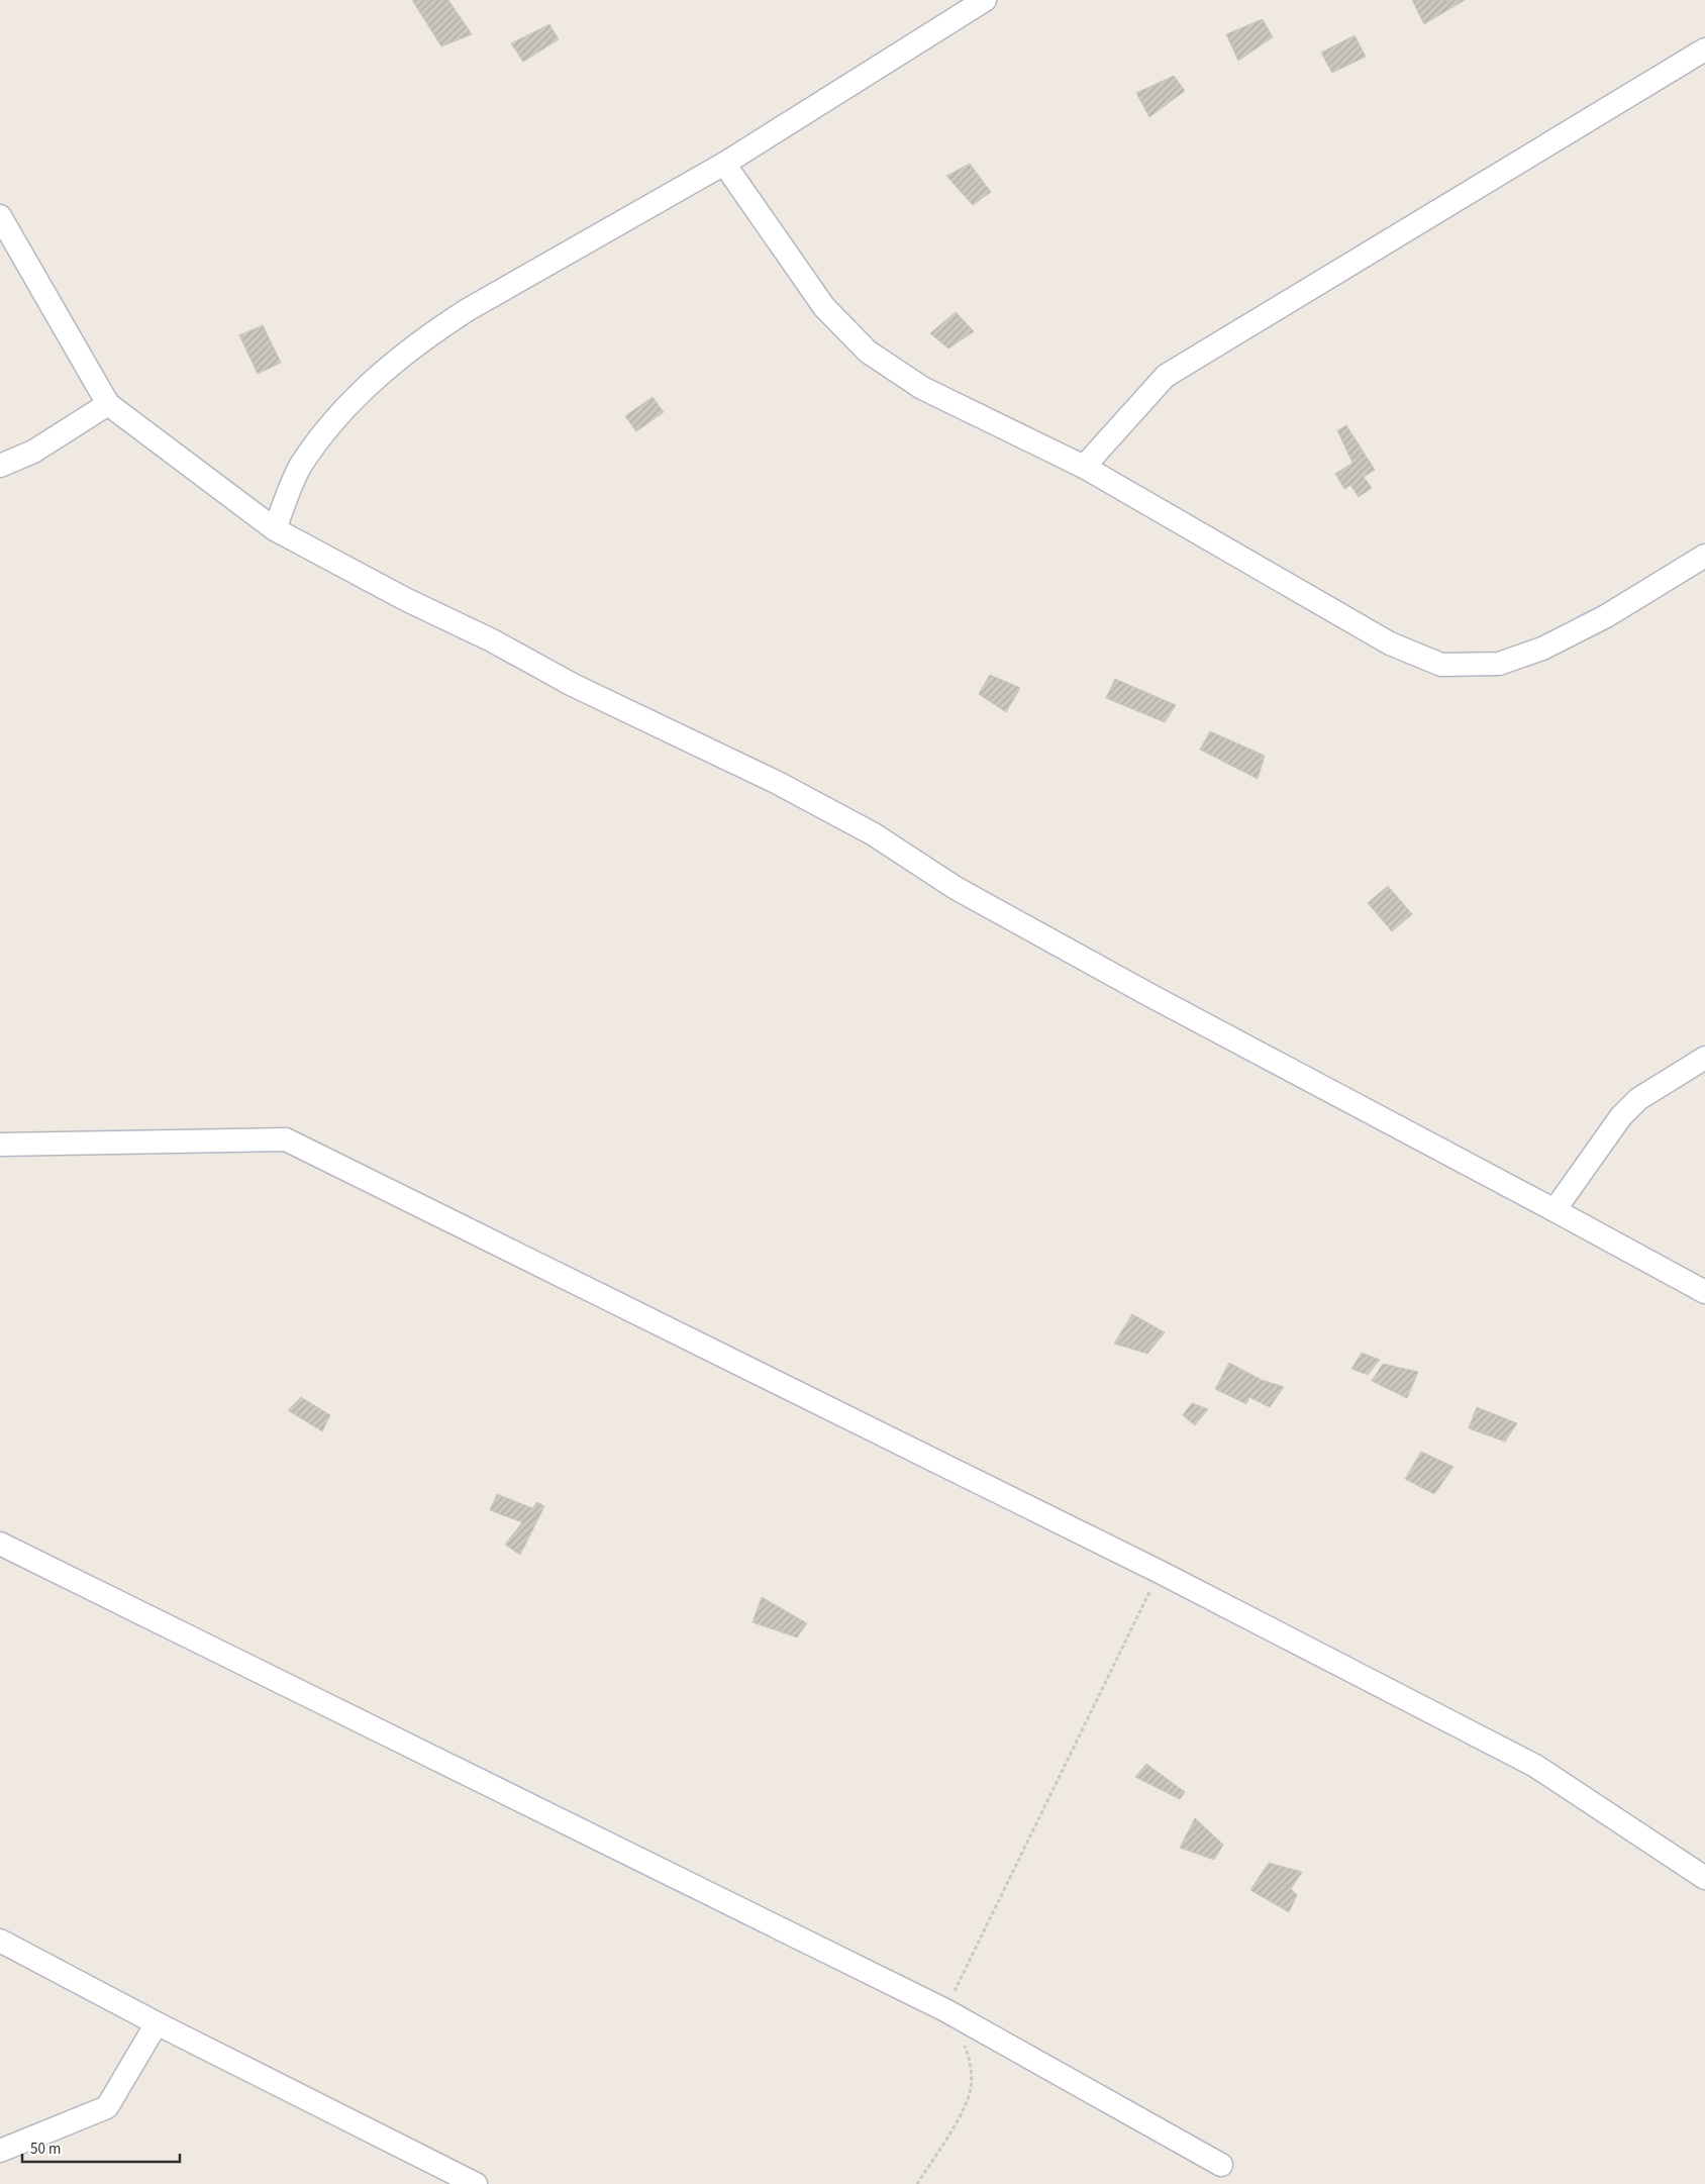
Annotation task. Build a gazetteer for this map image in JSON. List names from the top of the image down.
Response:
{
  "scale_bar": "50 m"
}
